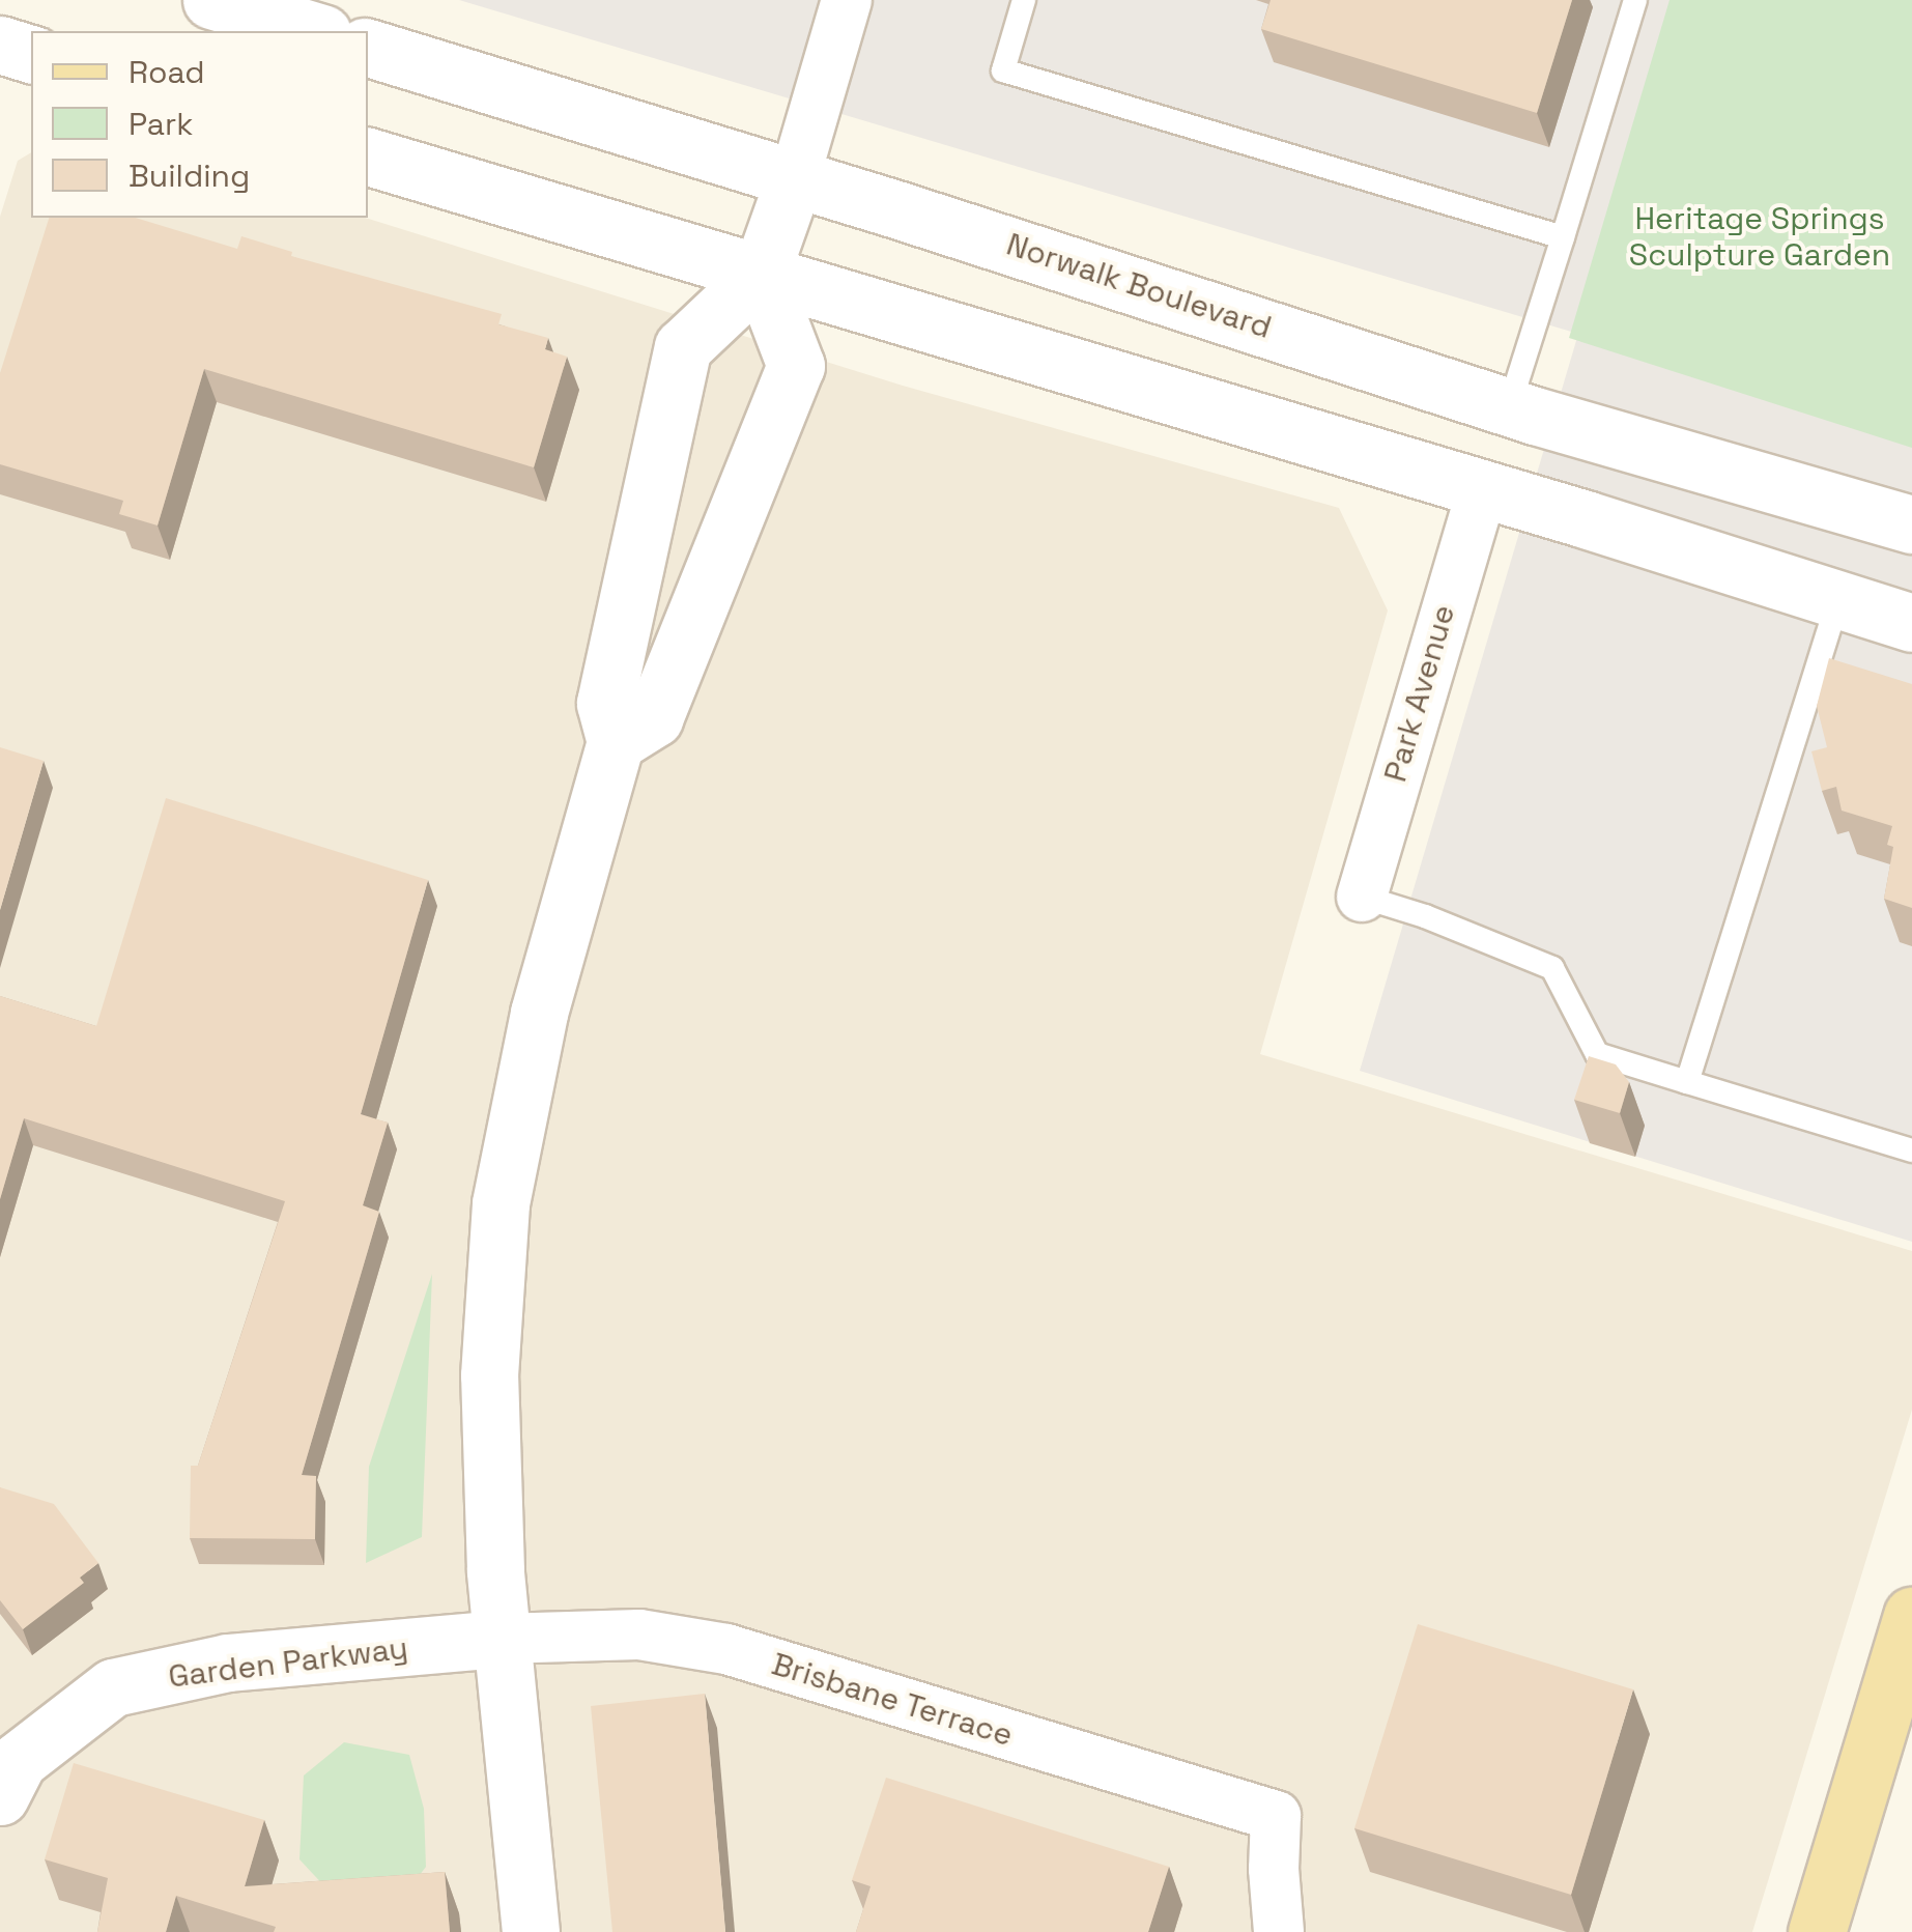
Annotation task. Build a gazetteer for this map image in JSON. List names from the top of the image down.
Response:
{
  "streets": {
    "main road": ["Norwalk Boulevard", "Garden Parkway"],
    "street": ["Park Avenue", "Brisbane Terrace"]
  },
  "crossings": [
    ["Garden Parkway", "Brisbane Terrace"]
  ],
  "parks": ["Heritage Springs Sculpture Garden"],
  "legend": ["Road", "Park", "Building"]
}
